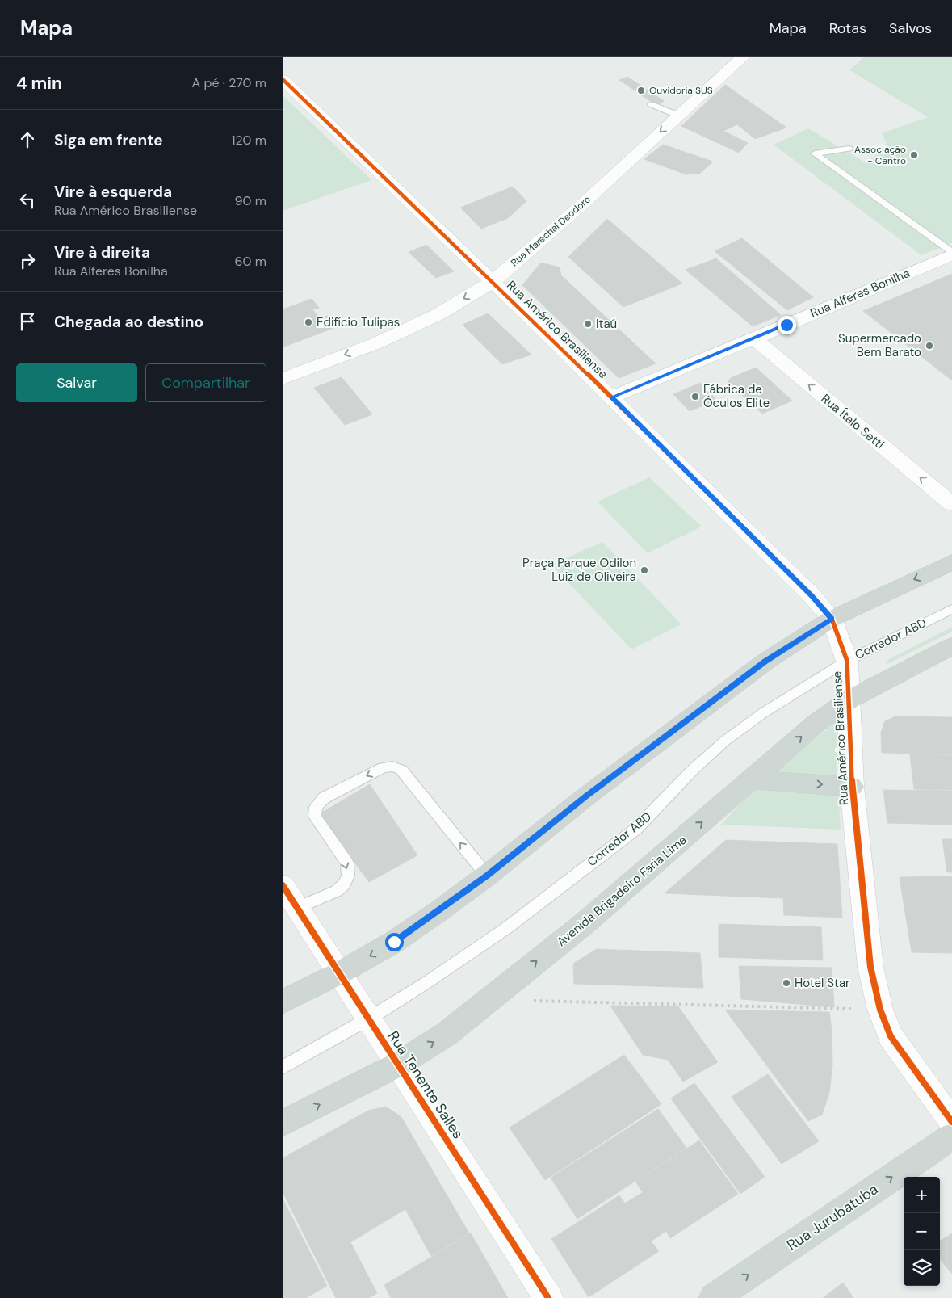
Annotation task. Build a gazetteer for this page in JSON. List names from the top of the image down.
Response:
{
  "streets": {
    "main road": ["Avenida Brigadeiro Faria Lima", "Rua Jurubatuba"],
    "street": [
      "Rua Marechal Deodoro",
      "Rua Alferes Bonilha",
      "Rua Américo Brasiliense",
      "Rua Ítalo Setti",
      "Rua Tenente Salles"
    ],
    "lane": ["Corredor ABD"]
  },
  "crossings": [
    ["Rua Marechal Deodoro", "Rua Américo Brasiliense"],
    ["Rua Alferes Bonilha", "Rua Américo Brasiliense"],
    ["Rua Alferes Bonilha", "Rua Ítalo Setti"],
    ["Rua Américo Brasiliense", "Corredor ABD"],
    ["Rua Américo Brasiliense", "Avenida Brigadeiro Faria Lima"],
    ["Corredor ABD", "Rua Tenente Salles"],
    ["Avenida Brigadeiro Faria Lima", "Rua Tenente Salles"]
  ],
  "one_way": ["Rua Marechal Deodoro", "Rua Ítalo Setti", "Rua Jurubatuba"],
  "places": [
    "Ouvidoria SUS",
    "Associação - Centro",
    "Edifício Tulipas",
    "Itaú",
    "Supermercado Bem Barato",
    "Fábrica de Óculos Elite",
    "Praça Parque Odilon Luiz de Oliveira",
    "Hotel Star"
  ],
  "page": {
    "header": "Mapa",
    "nav": ["Mapa", "Rotas", "Salvos"],
    "heading": ["4 min", "A pé · 270 m"],
    "list": [
      ["Siga em frente", "120 m"],
      ["Vire à esquerda", "Rua Américo Brasiliense", "90 m"],
      ["Vire à direita", "Rua Alferes Bonilha", "60 m"],
      "Chegada ao destino"
    ],
    "buttons": ["Salvar", "Compartilhar"],
    "map_buttons": ["+", "−"]
  }
}
